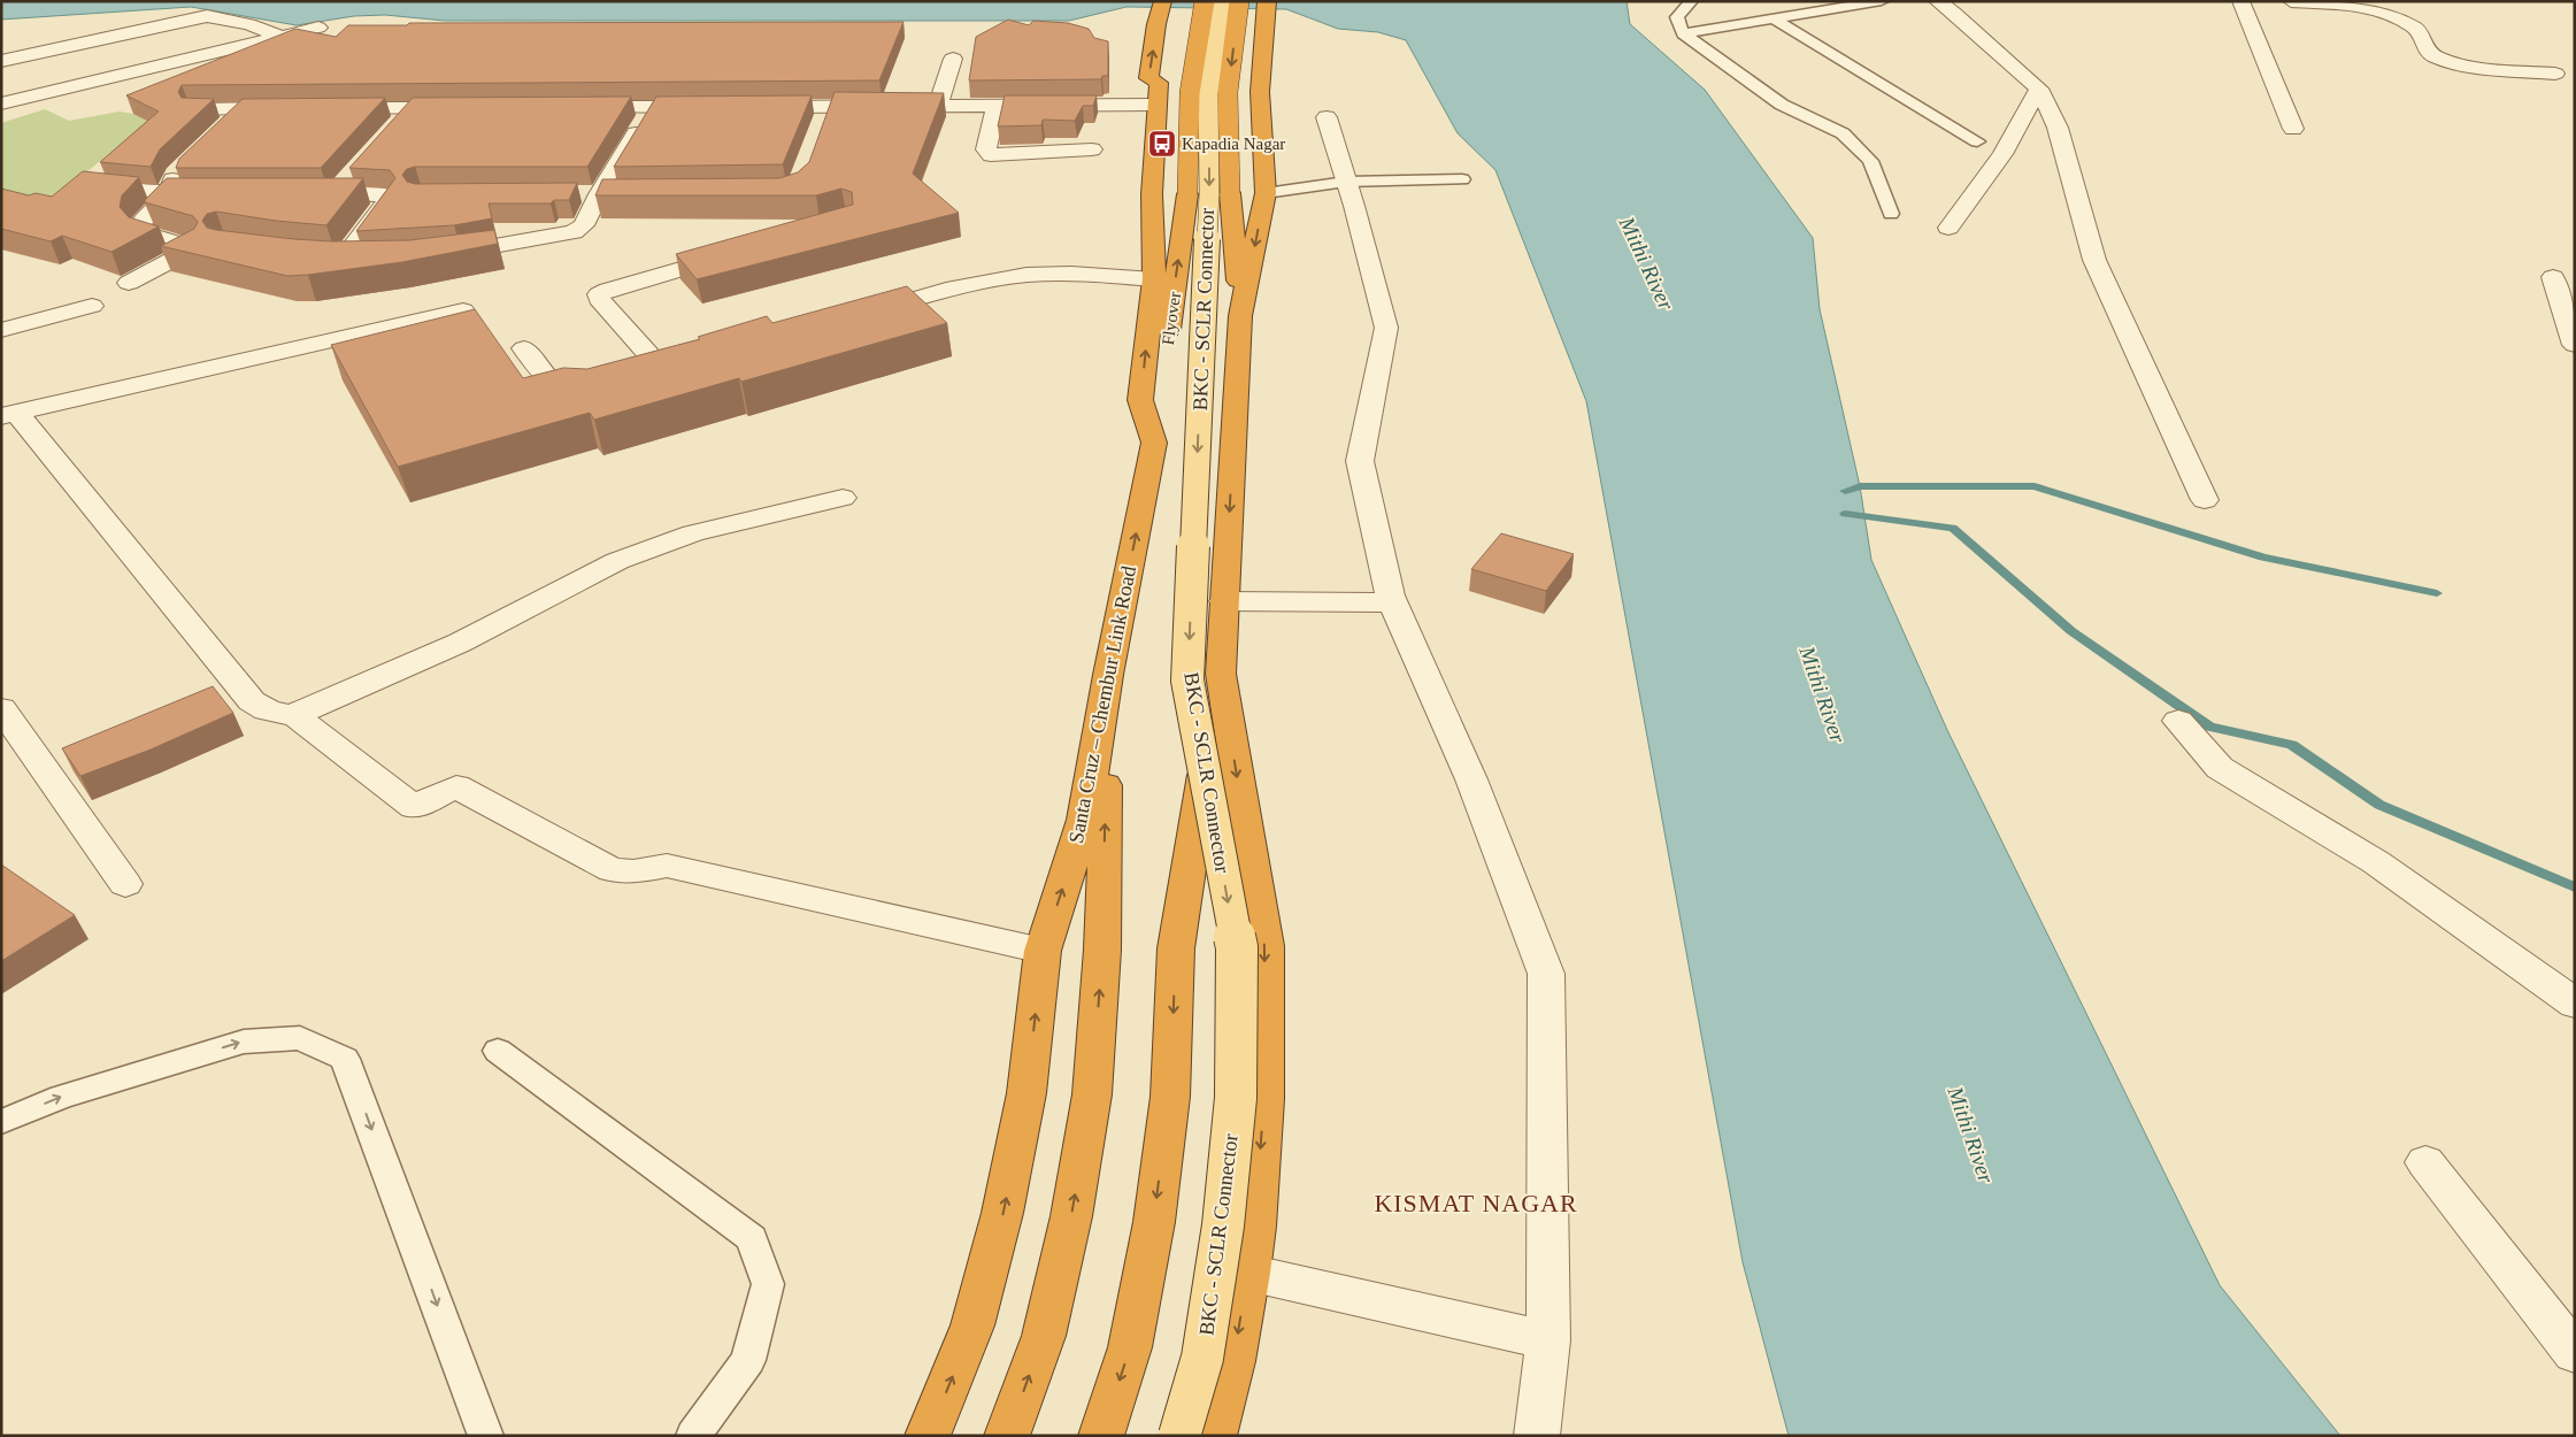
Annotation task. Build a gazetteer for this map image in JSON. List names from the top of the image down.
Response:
{
  "streets": {
    "highway": ["Flyover", "Santa Cruz – Chembur Link Road"],
    "main road": ["BKC - SCLR Connector"]
  },
  "crossings": [
    ["Flyover", "Santa Cruz – Chembur Link Road"]
  ],
  "one_way": ["BKC - SCLR Connector"],
  "districts": ["KISMAT NAGAR"],
  "water": ["Mithi River"],
  "places": {
    "bus stop": ["Kapadia Nagar"]
  }
}
